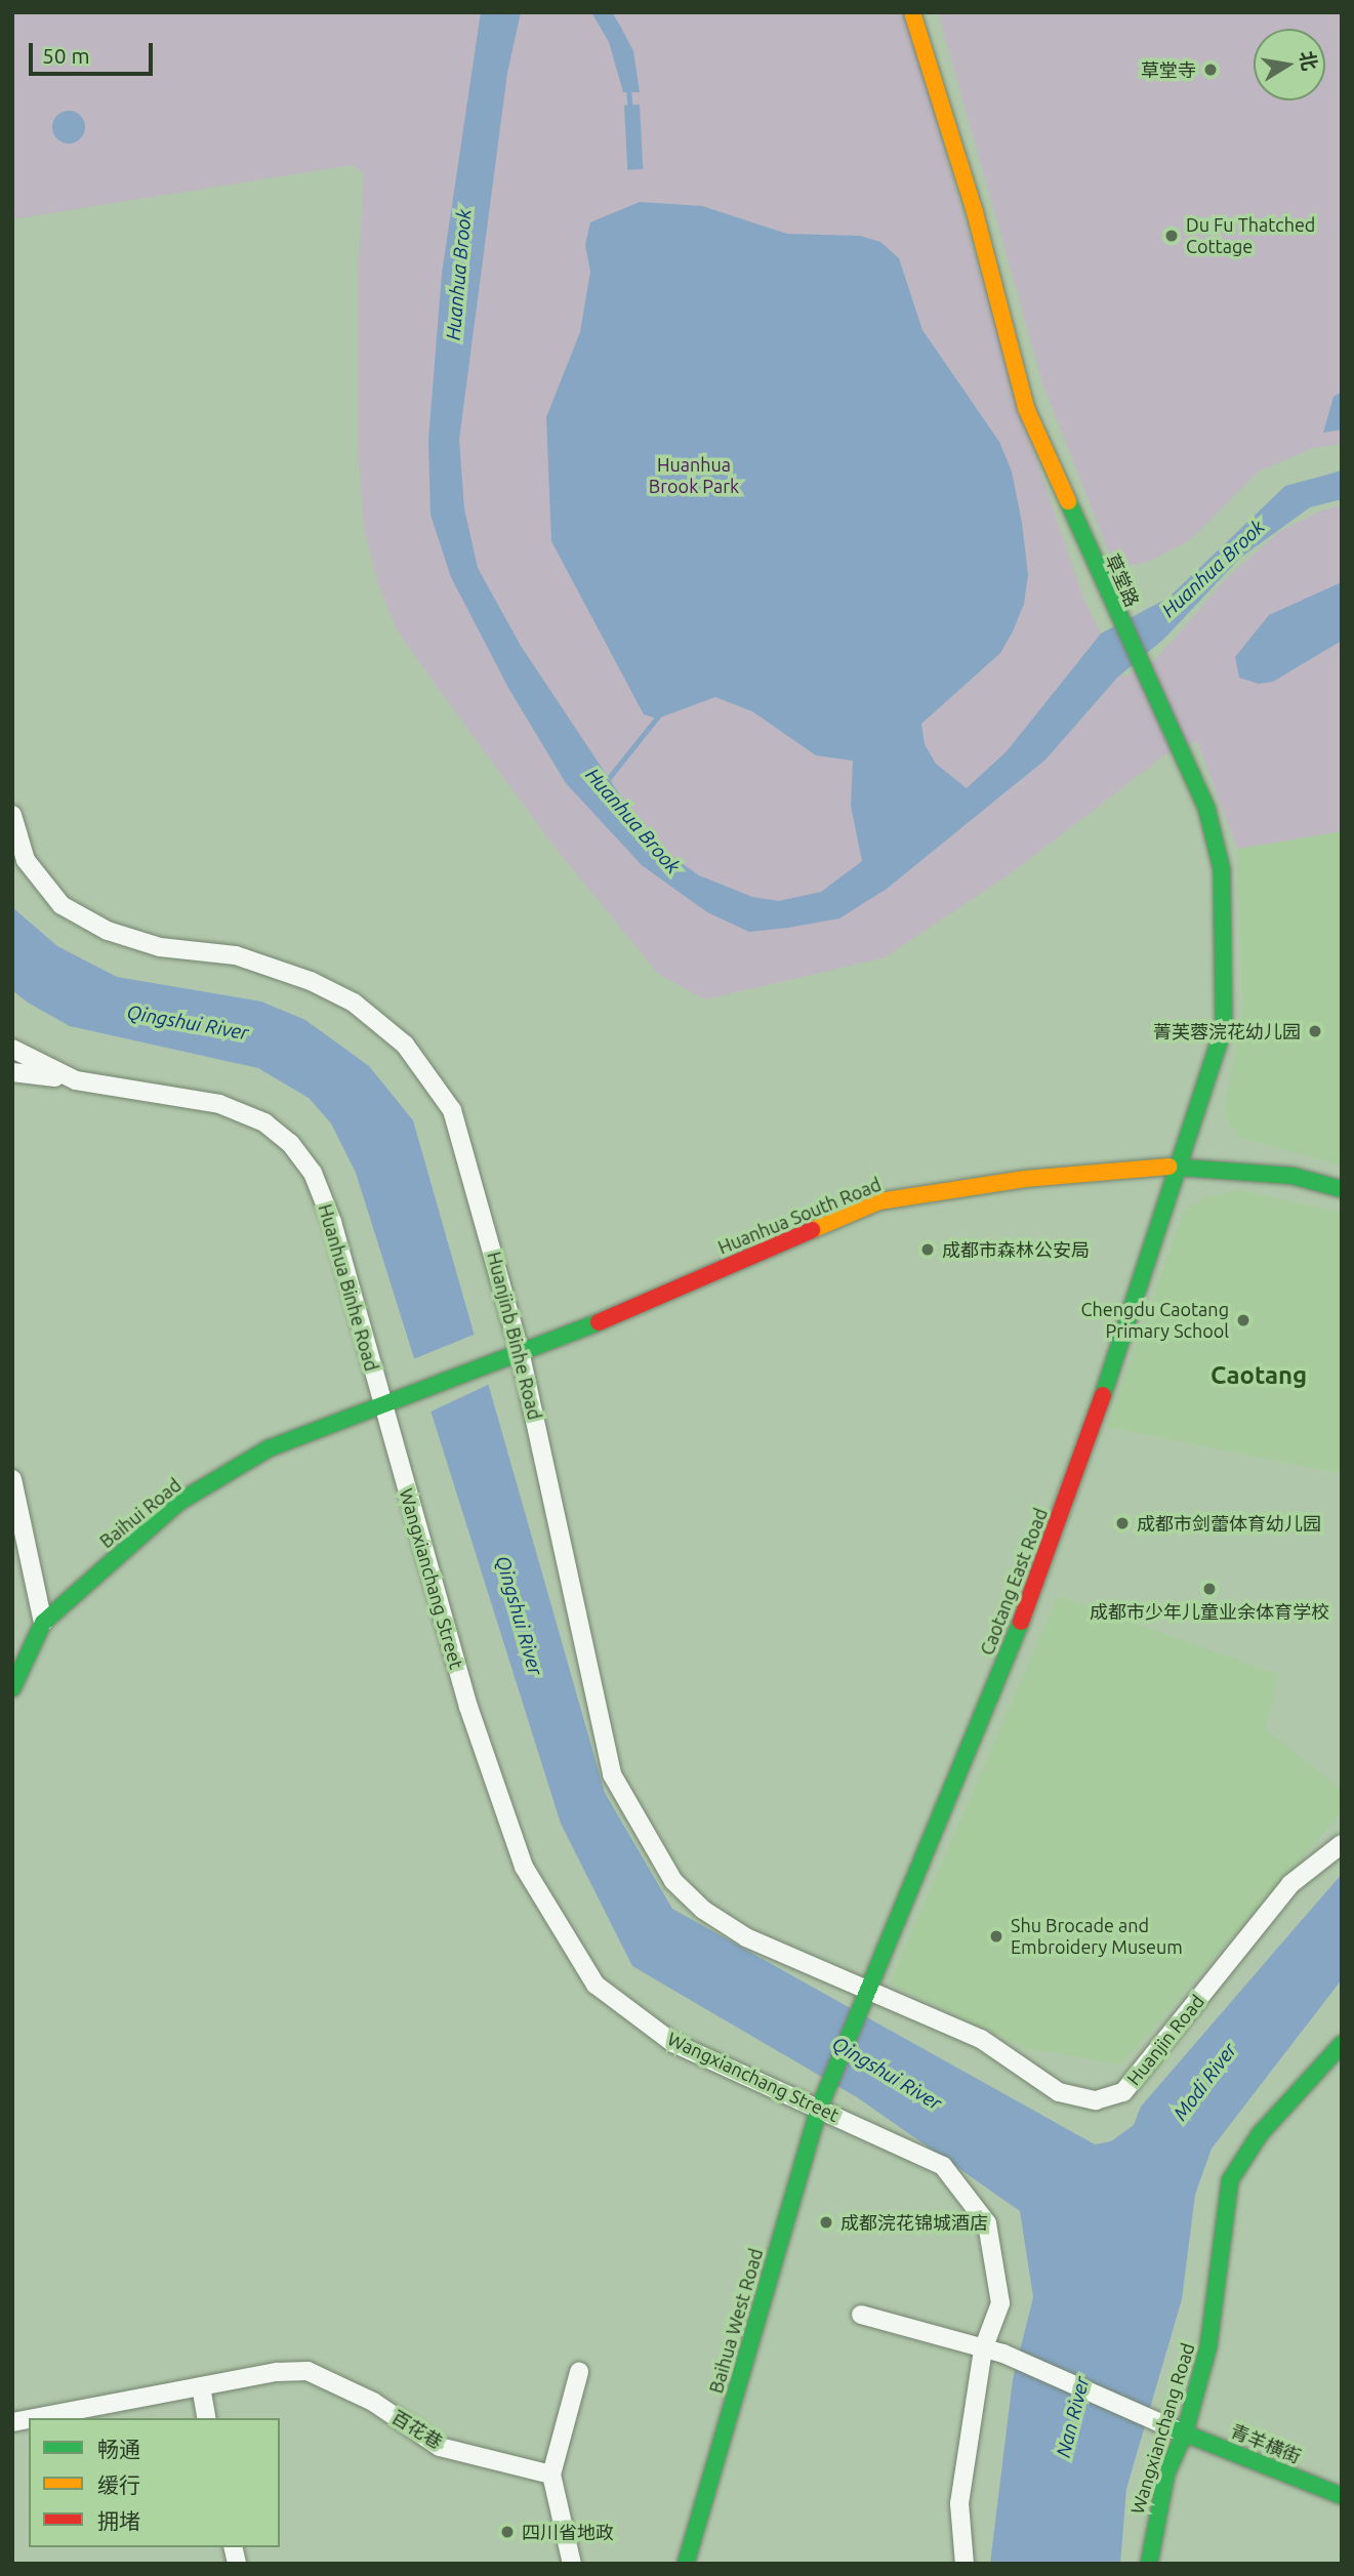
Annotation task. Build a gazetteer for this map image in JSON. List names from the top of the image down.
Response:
{
  "streets": {
    "street": [
      "草堂路",
      "Huanhua South Road",
      "Huanhua Binhe Road",
      "Huanjinb Binhe Road",
      "Baihui Road",
      "Wangxianchang Street",
      "Caotang East Road",
      "Huanjin Road",
      "Baihua West Road",
      "Wangxianchang Road",
      "百花巷",
      "青羊横街"
    ]
  },
  "crossings": [
    ["草堂路", "Huanhua South Road"],
    ["草堂路", "Caotang East Road"],
    ["Huanhua South Road", "Huanhua Binhe Road"],
    ["Huanhua South Road", "Huanjinb Binhe Road"],
    ["Huanhua South Road", "Baihui Road"],
    ["Huanhua South Road", "Wangxianchang Street"],
    ["Huanhua South Road", "Caotang East Road"],
    ["Huanhua Binhe Road", "Baihui Road"],
    ["Huanhua Binhe Road", "Wangxianchang Street"],
    ["Huanjinb Binhe Road", "Caotang East Road"],
    ["Huanjinb Binhe Road", "Huanjin Road"],
    ["Baihui Road", "Wangxianchang Street"],
    ["Wangxianchang Street", "Baihua West Road"],
    ["Caotang East Road", "Huanjin Road"],
    ["Caotang East Road", "Baihua West Road"],
    ["Wangxianchang Road", "青羊横街"]
  ],
  "districts": ["Caotang"],
  "water": [
    "Huanhua Brook",
    "Qingshui River",
    "Modi River",
    "Nan River"
  ],
  "parks": ["Huanhua Brook Park"],
  "places": [
    "草堂寺",
    "Du Fu Thatched Cottage",
    "菁芙蓉浣花幼儿园",
    "成都市森林公安局",
    "Chengdu Caotang Primary School",
    "成都市剑蕾体育幼儿园",
    "成都市少年儿童业余体育学校",
    "Shu Brocade and Embroidery Museum",
    "成都浣花锦城酒店",
    "四川省地政"
  ],
  "legend": ["畅通", "缓行", "拥堵"],
  "scale_bar": "50 m",
  "north": "right"
}
